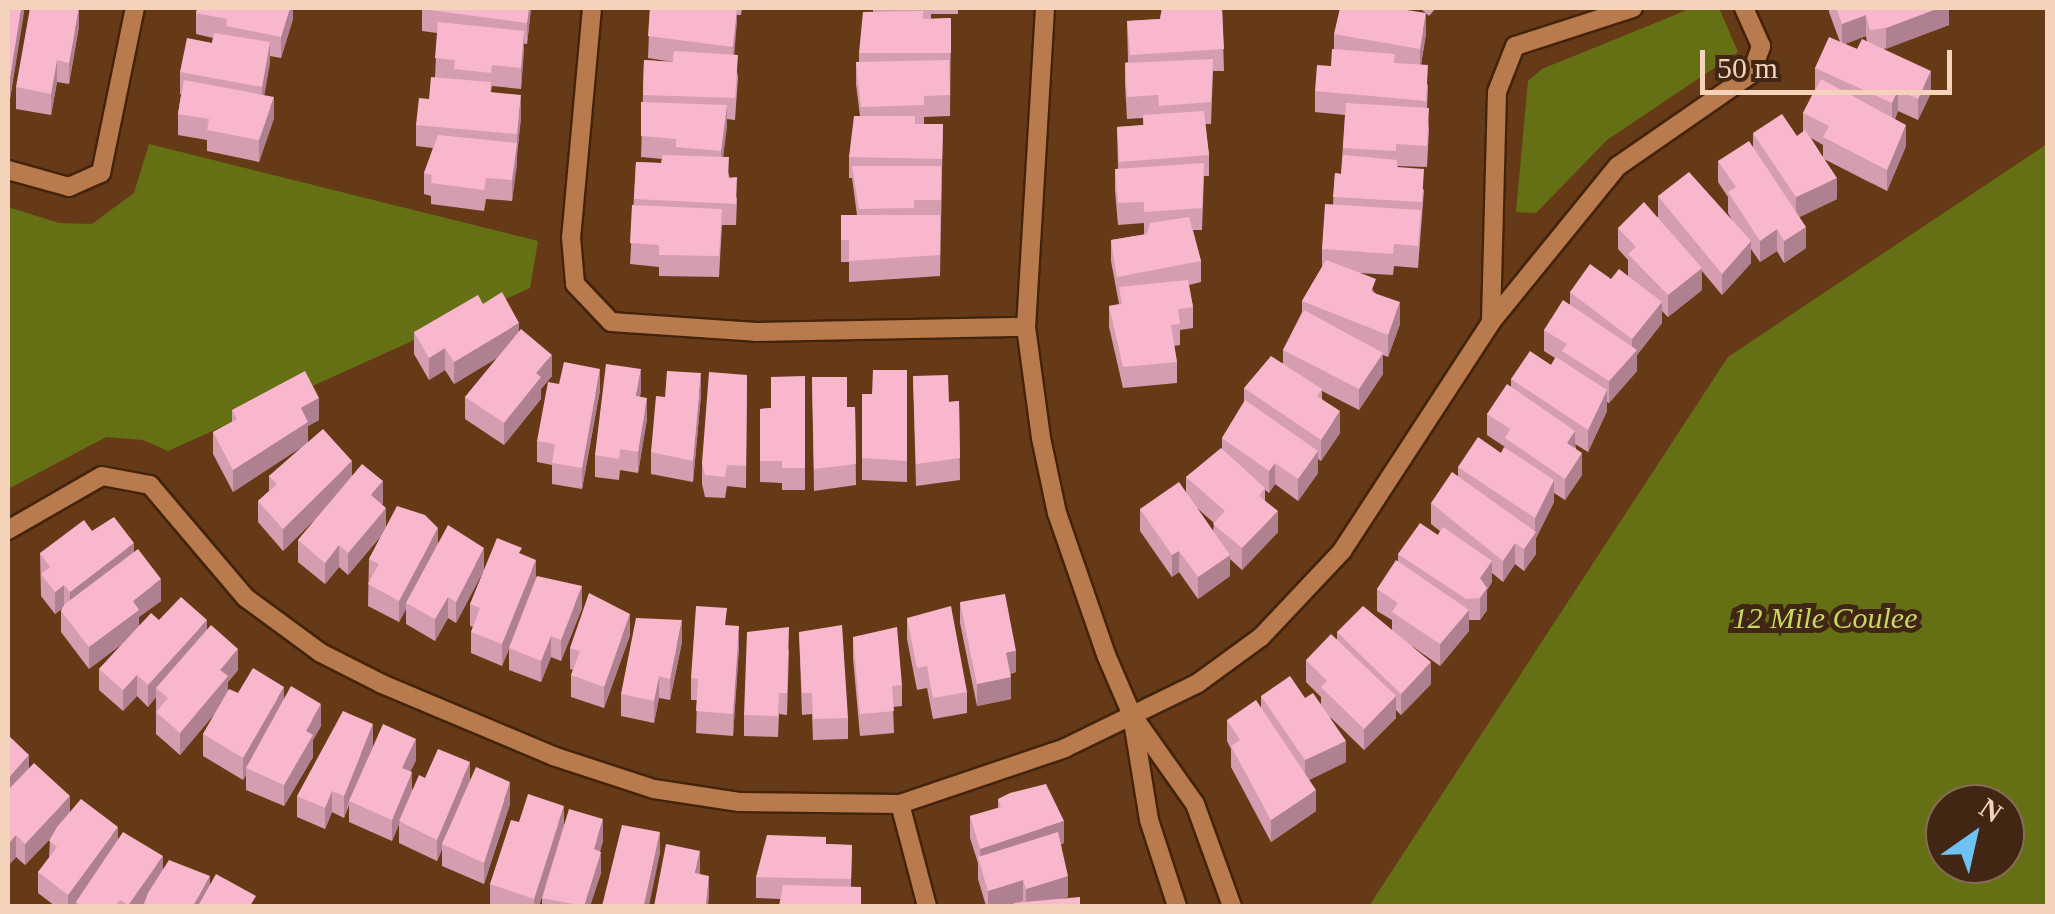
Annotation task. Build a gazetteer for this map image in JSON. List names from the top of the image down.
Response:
{
  "parks": ["12 Mile Coulee"],
  "scale_bar": "50 m",
  "north": "top right"
}
